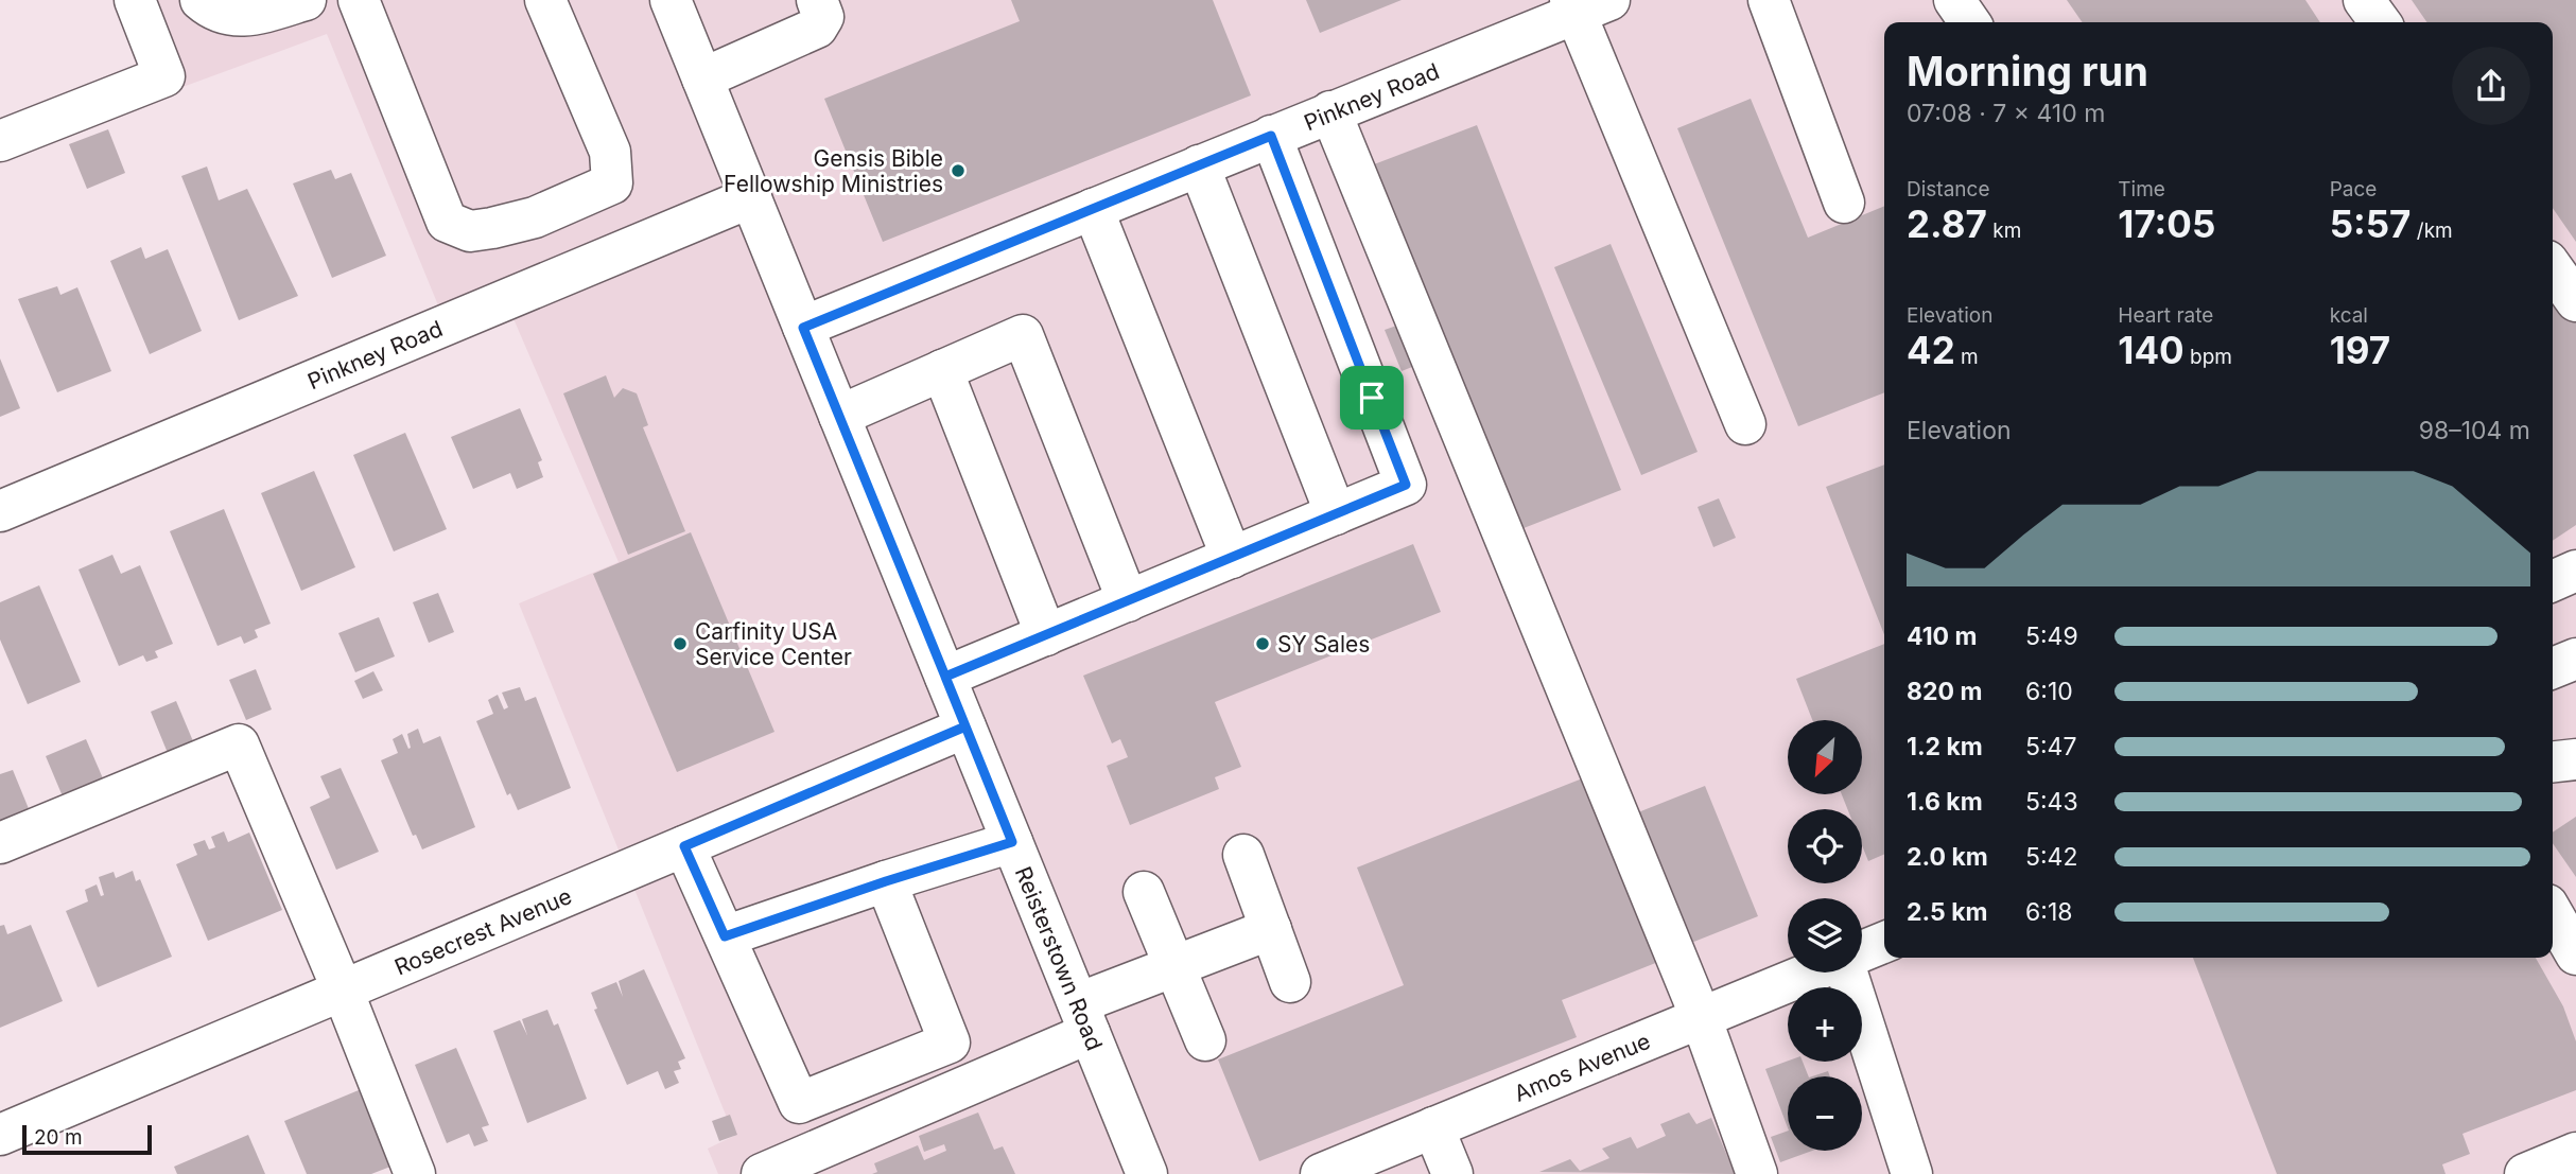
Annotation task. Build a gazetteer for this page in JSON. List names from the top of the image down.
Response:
{
  "streets": {
    "street": [
      "Pinkney Road",
      "Rosecrest Avenue",
      "Reisterstown Road",
      "Amos Avenue"
    ]
  },
  "crossings": [
    ["Pinkney Road", "Reisterstown Road"],
    ["Rosecrest Avenue", "Reisterstown Road"]
  ],
  "places": ["Gensis Bible Fellowship Ministries", "Carfinity USA Service Center", "SY Sales"],
  "scale_bar": "20 m",
  "north": "bottom left",
  "page": {
    "heading": ["Morning run", "07:08 · 7 × 410 m"],
    "stats": [
      ["Distance", "2.87 km"],
      ["Time", "17:05"],
      ["Pace", "5:57 /km"],
      ["Elevation", "42 m"],
      ["Heart rate", "140 bpm"],
      ["kcal", "197"]
    ],
    "chart": ["Elevation", "98–104 m"],
    "list": [
      {
        "name": "410 m",
        "note": "5:49"
      },
      {
        "name": "820 m",
        "note": "6:10"
      },
      {
        "name": "1.2 km",
        "note": "5:47"
      },
      {
        "name": "1.6 km",
        "note": "5:43"
      },
      {
        "name": "2.0 km",
        "note": "5:42"
      },
      {
        "name": "2.5 km",
        "note": "6:18"
      }
    ],
    "map_buttons": ["+", "−"],
    "scale": "20 m"
  }
}
